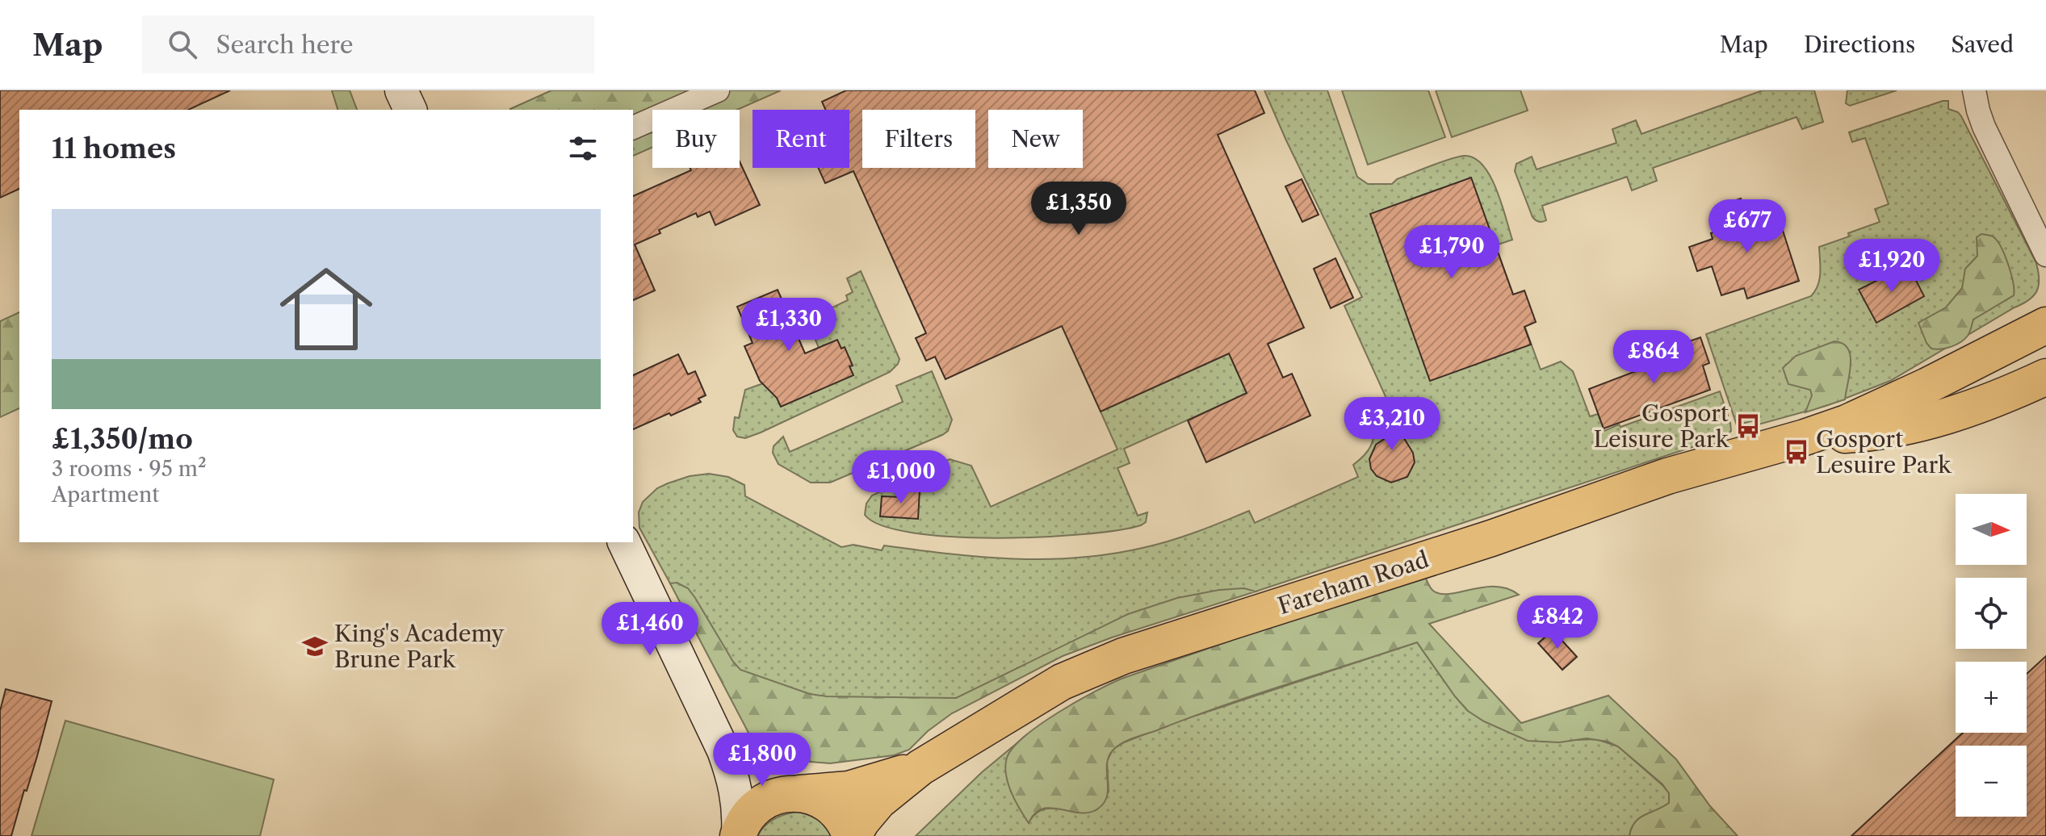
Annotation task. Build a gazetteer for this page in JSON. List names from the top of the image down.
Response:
{
  "streets": {
    "main road": ["Fareham Road"]
  },
  "places": {
    "bus stop": ["Gosport Leisure Park", "Gosport Lesuire Park"],
    "school or university": ["King's Academy Brune Park"]
  },
  "north": "right",
  "page": {
    "header": "Map",
    "search": "Search here",
    "nav": ["Map", "Directions", "Saved"],
    "chip": [
      "Buy",
      "Rent",
      "Filters",
      "New"
    ],
    "heading": "11 homes",
    "price": [
      "£1,350",
      "£677",
      "£1,790",
      "£1,920",
      "£1,330",
      "£864",
      "£3,210",
      "£1,000",
      "£842",
      "£1,460",
      "£1,800"
    ],
    "list": [
      {
        "name": "£1,350/mo",
        "note": "3 rooms · 95 m² · Apartment"
      }
    ],
    "map_buttons": ["+", "−"]
  }
}
